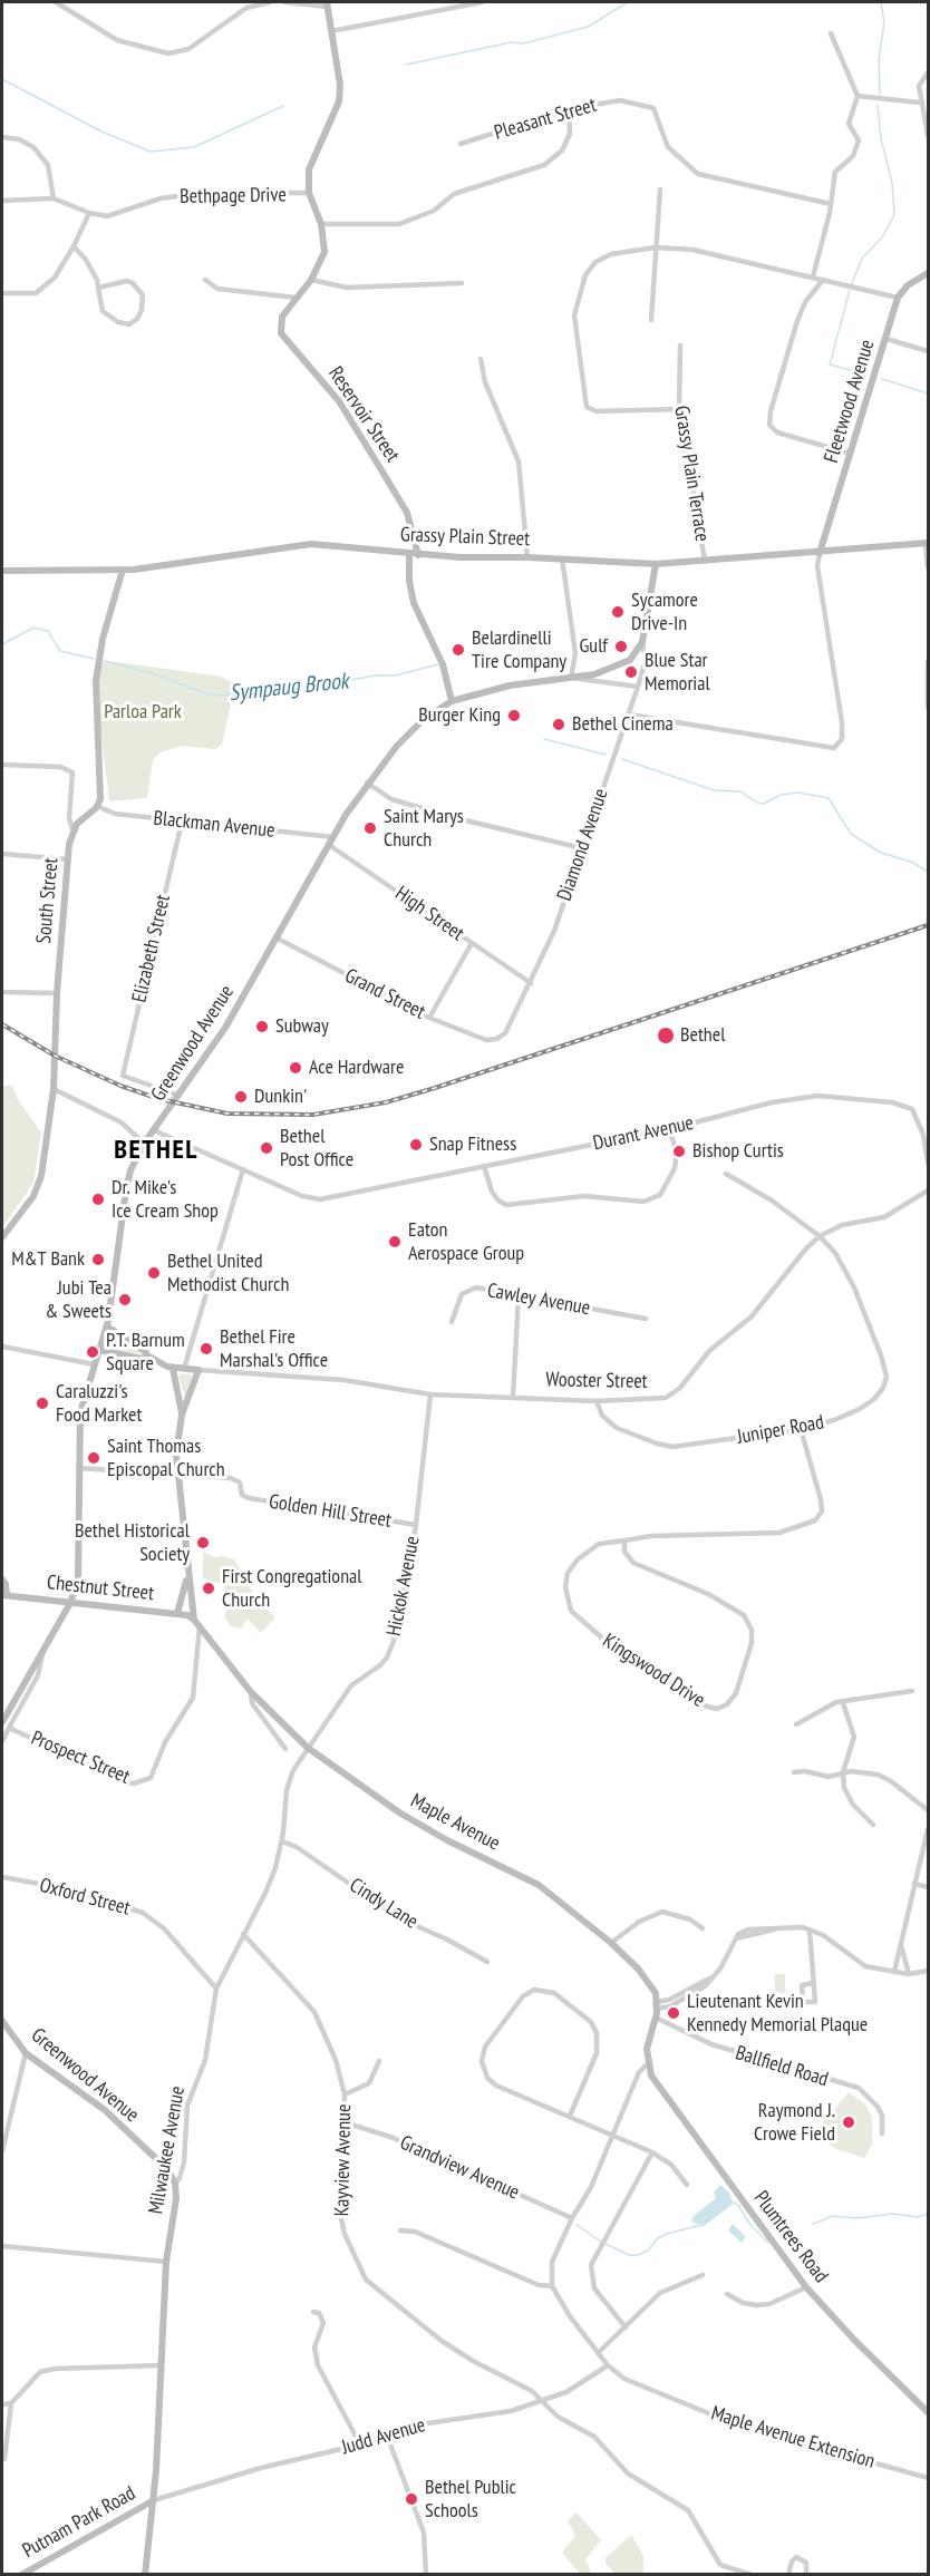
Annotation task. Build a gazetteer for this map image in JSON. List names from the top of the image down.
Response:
{
  "streets": {
    "main road": [
      "Fleetwood Avenue",
      "Reservoir Street",
      "Grassy Plain Street",
      "South Street",
      "Greenwood Avenue",
      "Wooster Street",
      "Chestnut Street",
      "Maple Avenue",
      "Milwaukee Avenue",
      "Plumtrees Road",
      "Putnam Park Road"
    ],
    "street": [
      "Pleasant Street",
      "Bethpage Drive",
      "Grassy Plain Terrace",
      "Blackman Avenue",
      "Diamond Avenue",
      "High Street",
      "Elizabeth Street",
      "Grand Street",
      "Durant Avenue",
      "Cawley Avenue",
      "Juniper Road",
      "Golden Hill Street",
      "Hickok Avenue",
      "Kingswood Drive",
      "Prospect Street",
      "Oxford Street",
      "Cindy Lane",
      "Ballfield Road",
      "Kayview Avenue",
      "Grandview Avenue",
      "Judd Avenue",
      "Maple Avenue Extension"
    ]
  },
  "crossings": [
    ["Bethpage Drive", "Reservoir Street"],
    ["Fleetwood Avenue", "Grassy Plain Street"],
    ["Reservoir Street", "Grassy Plain Street"],
    ["Grassy Plain Terrace", "Grassy Plain Street"],
    ["Blackman Avenue", "Elizabeth Street"],
    ["Blackman Avenue", "Greenwood Avenue"],
    ["Diamond Avenue", "High Street"],
    ["Diamond Avenue", "Grand Street"],
    ["Diamond Avenue", "Greenwood Avenue"],
    ["High Street", "Greenwood Avenue"],
    ["Elizabeth Street", "Greenwood Avenue"],
    ["Grand Street", "Greenwood Avenue"],
    ["Greenwood Avenue", "Chestnut Street"],
    ["Greenwood Avenue", "Prospect Street"],
    ["Greenwood Avenue", "Milwaukee Avenue"],
    ["Wooster Street", "Juniper Road"],
    ["Wooster Street", "Hickok Avenue"],
    ["Juniper Road", "Kingswood Drive"],
    ["Golden Hill Street", "Hickok Avenue"],
    ["Hickok Avenue", "Maple Avenue"],
    ["Hickok Avenue", "Milwaukee Avenue"],
    ["Chestnut Street", "Maple Avenue"],
    ["Prospect Street", "Maple Avenue"],
    ["Maple Avenue", "Milwaukee Avenue"],
    ["Oxford Street", "Milwaukee Avenue"],
    ["Cindy Lane", "Milwaukee Avenue"],
    ["Milwaukee Avenue", "Kayview Avenue"],
    ["Milwaukee Avenue", "Judd Avenue"],
    ["Milwaukee Avenue", "Putnam Park Road"],
    ["Kayview Avenue", "Grandview Avenue"],
    ["Kayview Avenue", "Judd Avenue"],
    ["Judd Avenue", "Maple Avenue Extension"],
    ["Judd Avenue", "Putnam Park Road"]
  ],
  "districts": ["BETHEL"],
  "water": ["Sympaug Brook"],
  "parks": ["Parloa Park"],
  "places": [
    "Sycamore Drive-In",
    "Gulf",
    "Belardinelli Tire Company",
    "Blue Star Memorial",
    "Burger King",
    "Bethel Cinema",
    "Saint Marys Church",
    "Subway",
    "Bethel",
    "Ace Hardware",
    "Dunkin'",
    "Snap Fitness",
    "Bethel Post Office",
    "Bishop Curtis",
    "Dr. Mike's Ice Cream Shop",
    "Eaton Aerospace Group",
    "M&T Bank",
    "Bethel United Methodist Church",
    "Jubi Tea & Sweets",
    "Bethel Fire Marshal's Office",
    "P.T. Barnum Square",
    "Caraluzzi's Food Market",
    "Saint Thomas Episcopal Church",
    "Bethel Historical Society",
    "First Congregational Church",
    "Lieutenant Kevin Kennedy Memorial Plaque",
    "Raymond J. Crowe Field",
    "Bethel Public Schools"
  ]
}
